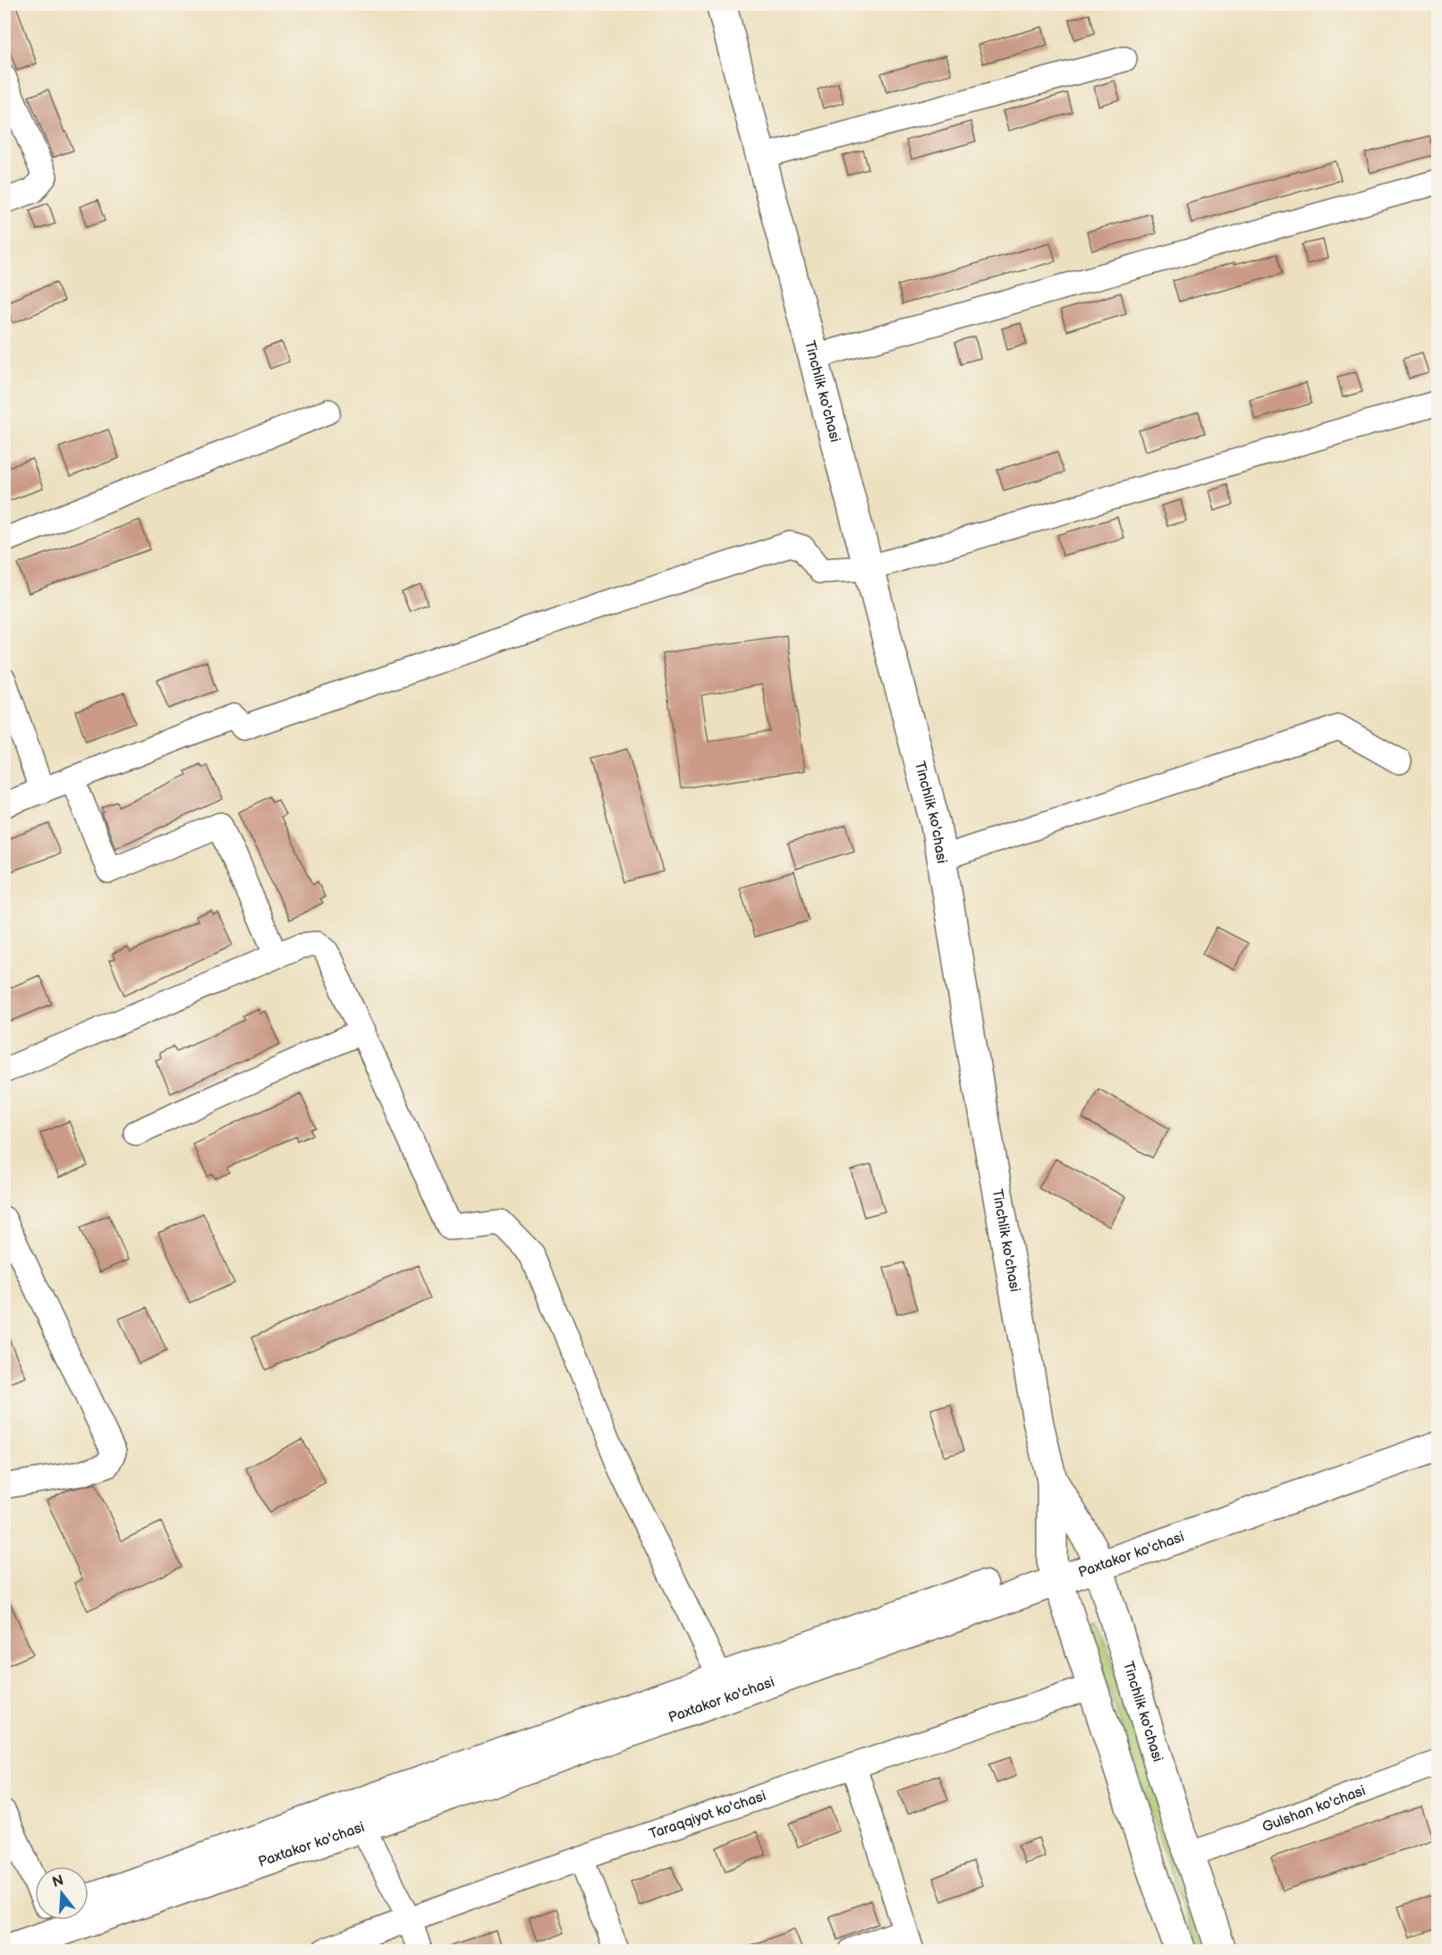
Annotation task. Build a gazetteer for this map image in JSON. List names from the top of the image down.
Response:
{
  "streets": {
    "main road": ["Tinchlik ko'chasi", "Paxtakor ko'chasi"],
    "street": ["Gulshan ko'chasi", "Taraqqiyot ko'chasi"]
  },
  "crossings": [
    ["Tinchlik ko'chasi", "Paxtakor ko'chasi"],
    ["Tinchlik ko'chasi", "Gulshan ko'chasi"],
    ["Tinchlik ko'chasi", "Taraqqiyot ko'chasi"]
  ],
  "north": "top"
}
